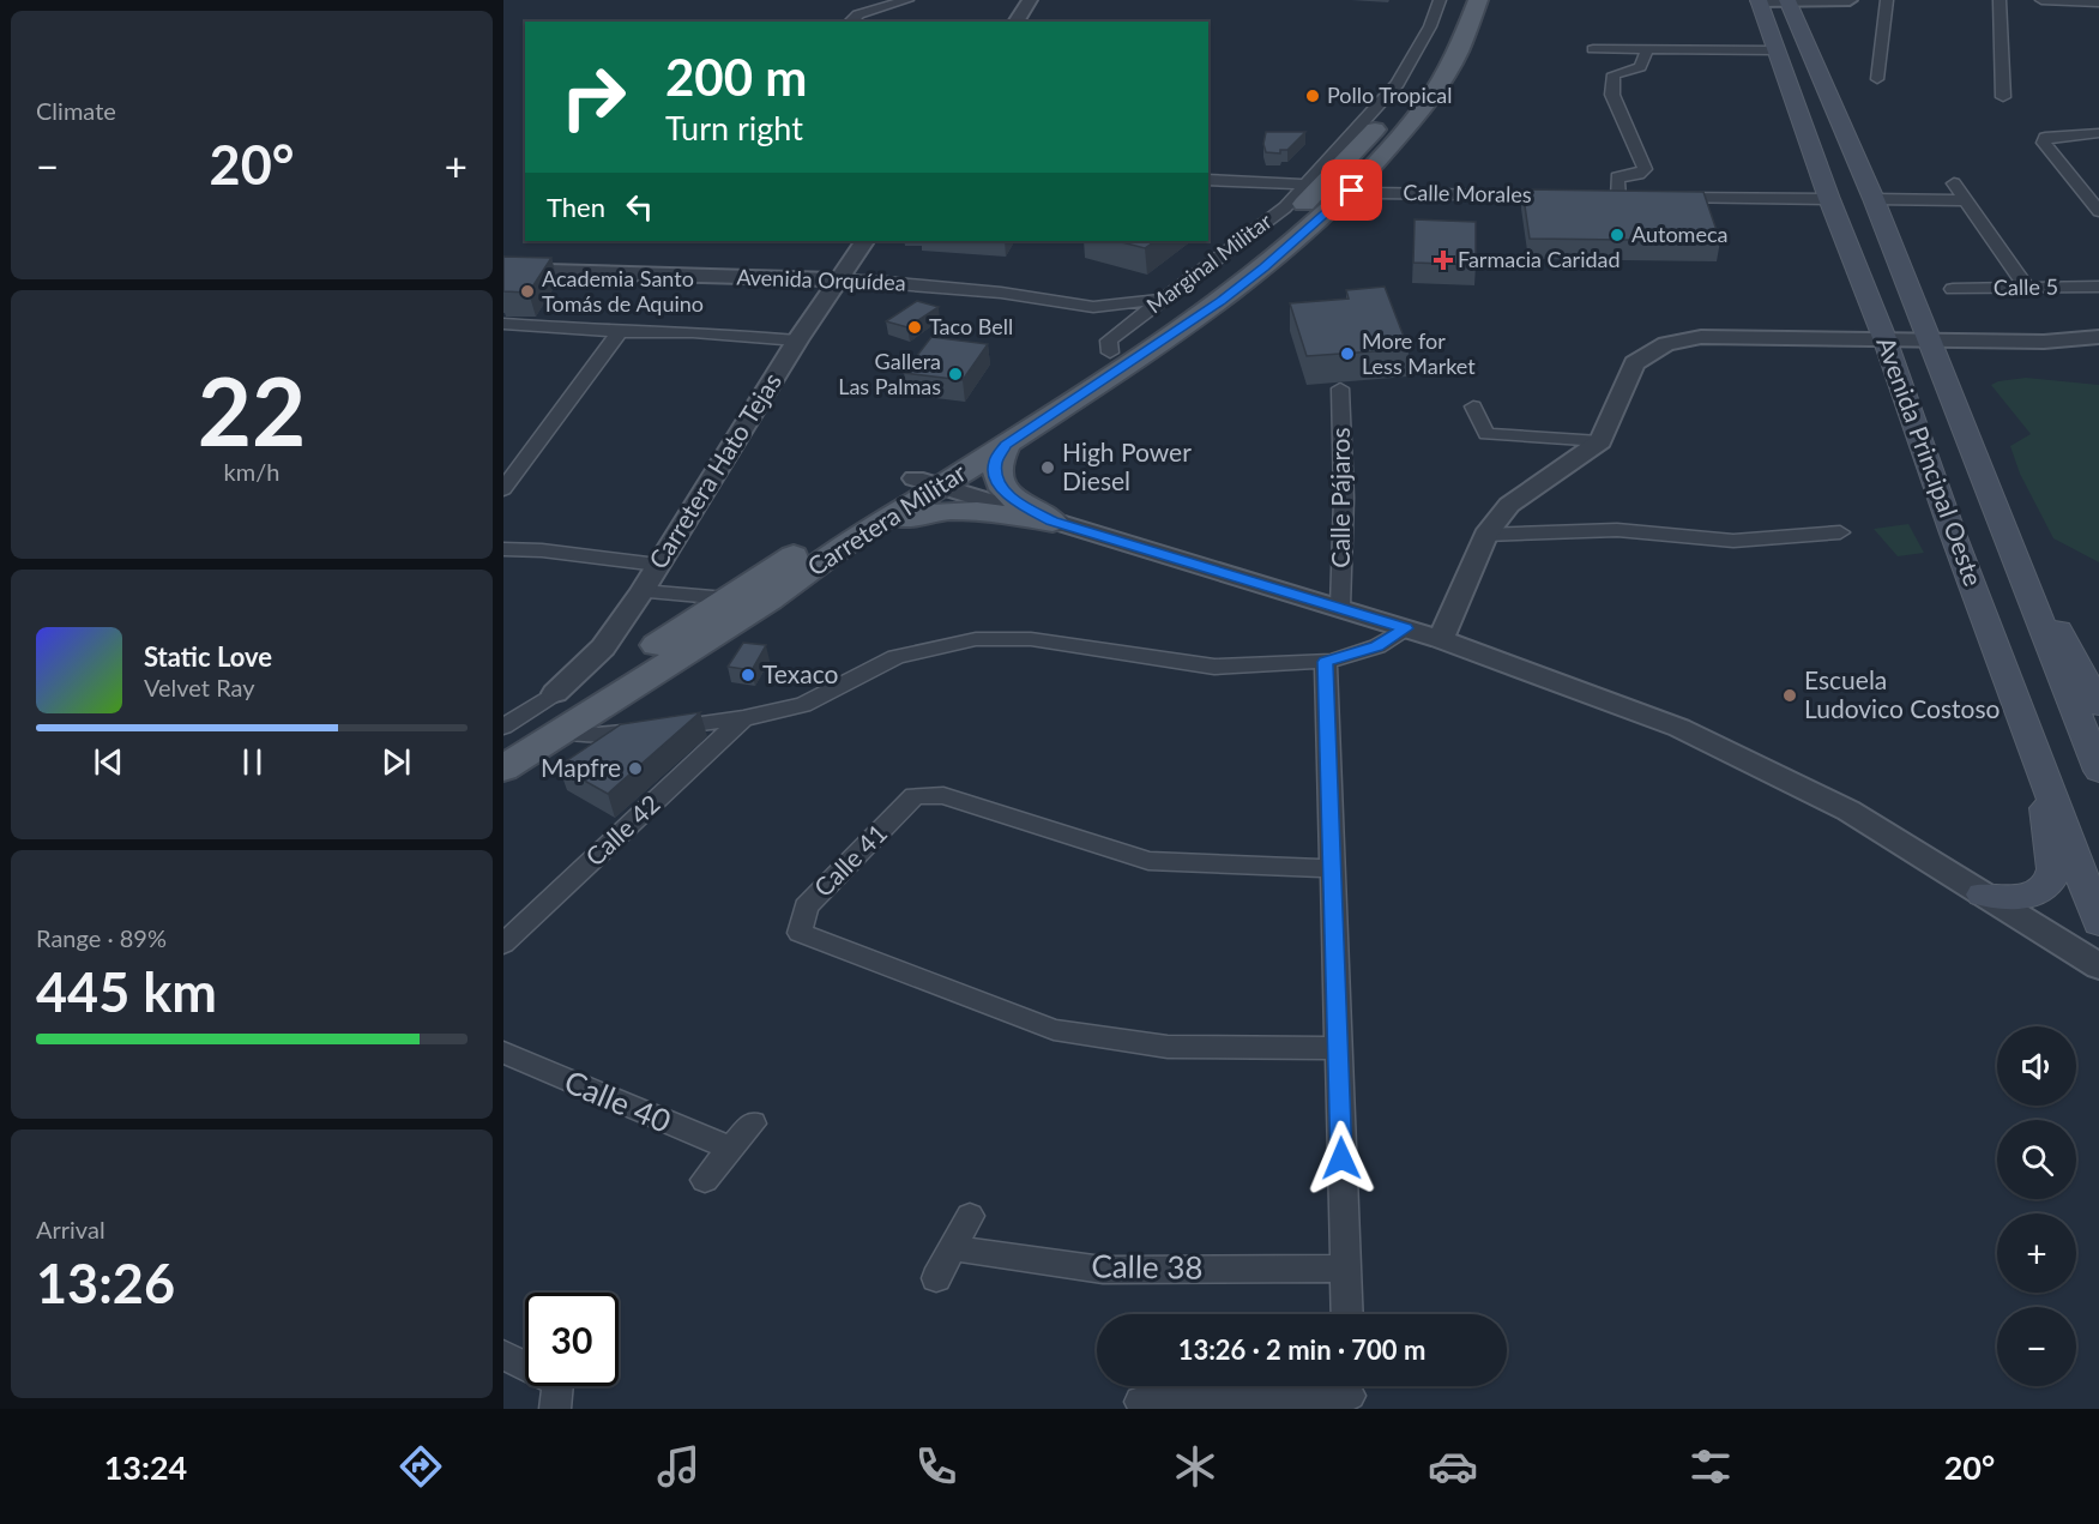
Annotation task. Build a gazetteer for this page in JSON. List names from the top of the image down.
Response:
{
  "streets": {
    "main road": ["Avenida Principal Oeste", "Carretera Militar"],
    "street": [
      "Calle Morales",
      "Marginal Militar",
      "Avenida Orquídea",
      "Calle 5",
      "Carretera Hato Tejas",
      "Calle Pájaros",
      "Calle 42",
      "Calle 41",
      "Calle 40",
      "Calle 38"
    ]
  },
  "crossings": [
    ["Calle Morales", "Marginal Militar"],
    ["Calle Morales", "Carretera Militar"],
    ["Marginal Militar", "Avenida Orquídea"],
    ["Marginal Militar", "Carretera Militar"],
    ["Avenida Orquídea", "Carretera Hato Tejas"]
  ],
  "places": {
    "other": [
      "Pollo Tropical",
      "Automeca",
      "Academia Santo Tomás de Aquino",
      "Taco Bell",
      "More for Less Market",
      "Gallera Las Palmas",
      "High Power Diesel",
      "Texaco",
      "Escuela Ludovico Costoso",
      "Mapfre"
    ],
    "health": ["Farmacia Caridad"]
  },
  "page": {
    "tile": [
      "Climate",
      ["22", "km/h"],
      ["Range · 89%", "445 km"],
      ["Arrival", "13:26"]
    ],
    "turn": ["200 m", "Turn right"],
    "heat": ["−", "20°", "+"],
    "then": "Then",
    "song": ["Static Love", "Velvet Ray"],
    "map_buttons": ["+", "−"],
    "limit": "30",
    "trip": "13:26 · 2 min · 700 m",
    "tabs": ["13:24", "20°"]
  }
}
